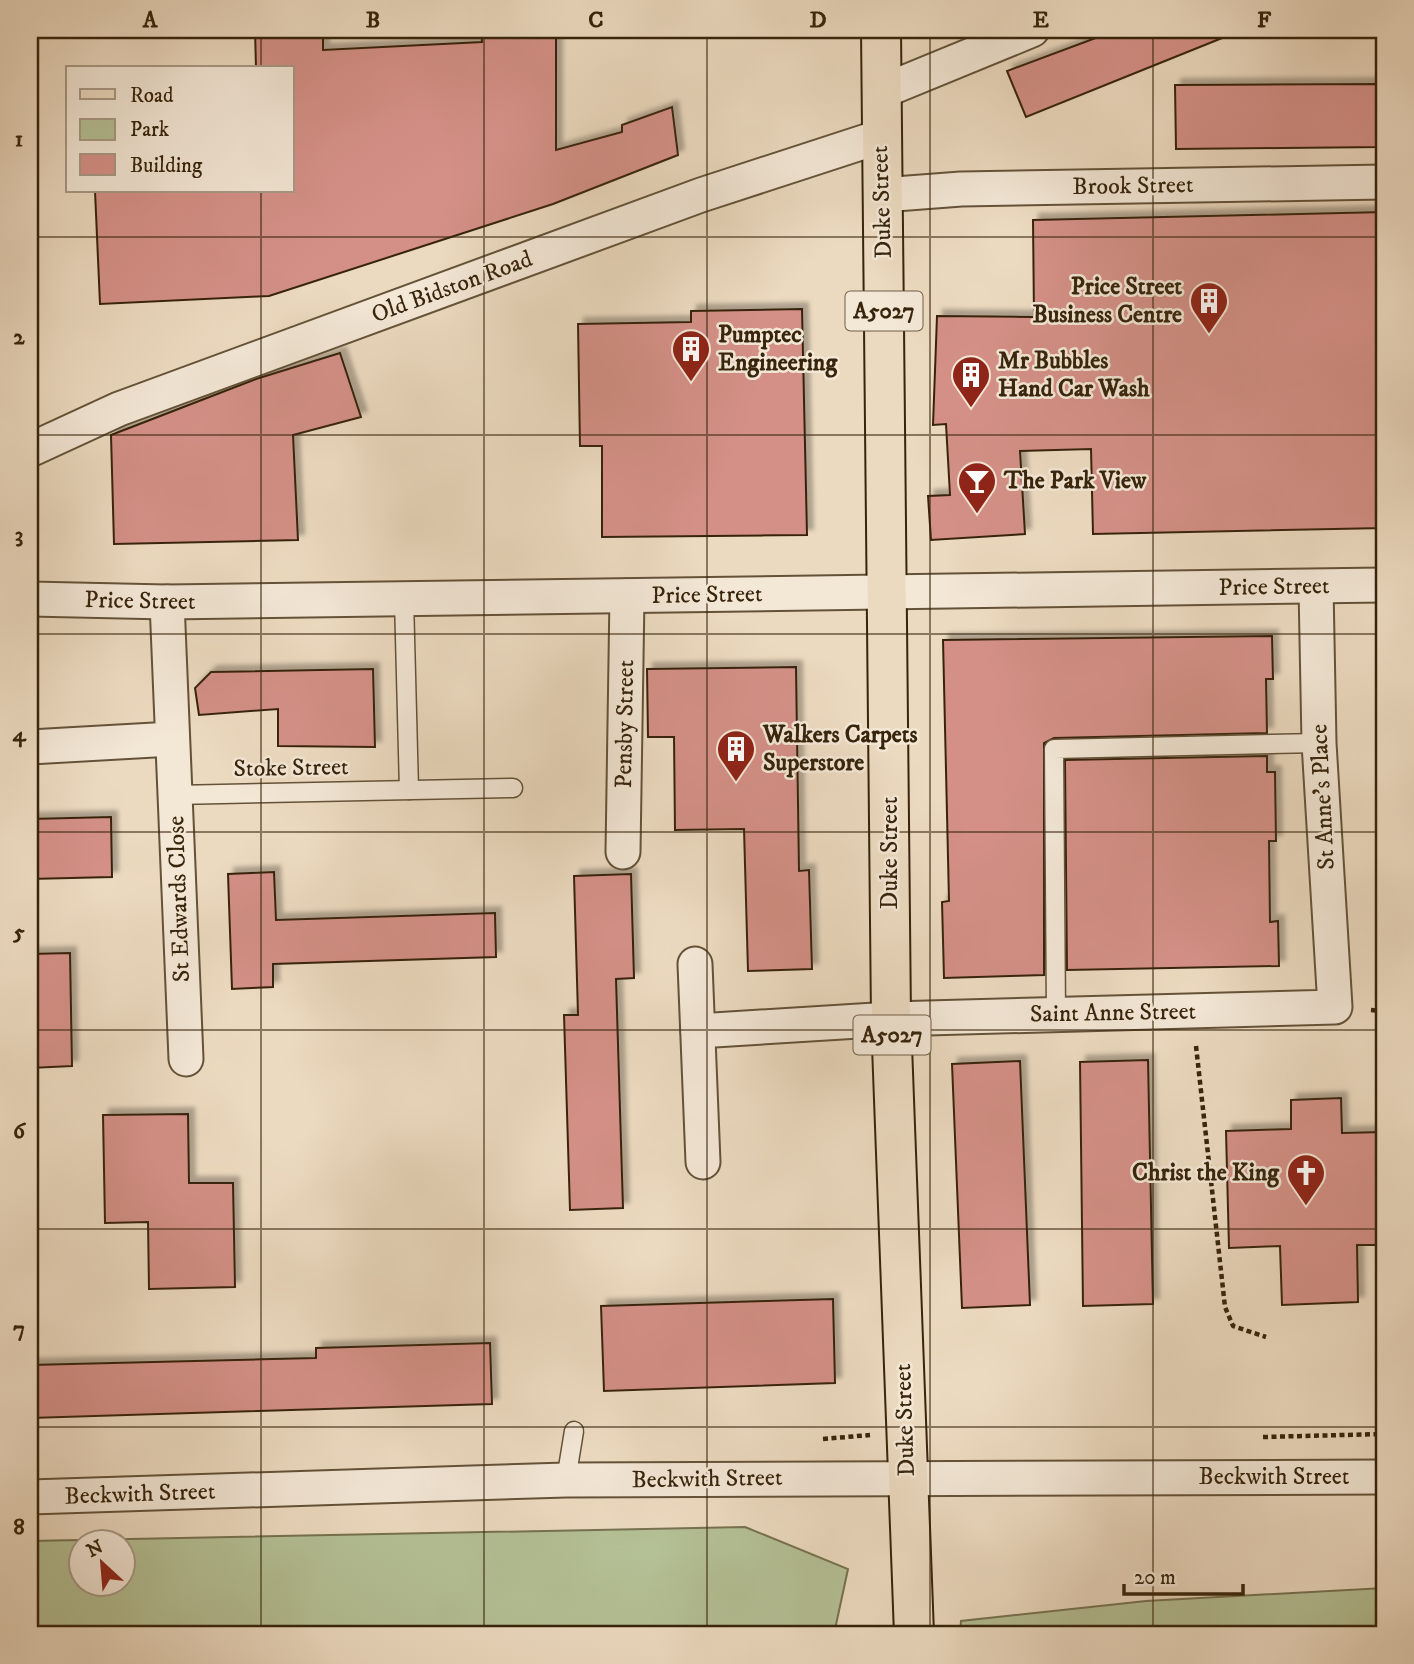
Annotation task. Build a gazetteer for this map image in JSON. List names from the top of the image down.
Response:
{
  "streets": {
    "main road": ["Duke Street", "A5027"],
    "street": [
      "Brook Street",
      "Old Bidston Road",
      "Price Street",
      "Pensby Street",
      "St Anne's Place",
      "St Edwards Close",
      "Saint Anne Street",
      "Beckwith Street"
    ],
    "lane": ["Stoke Street"]
  },
  "crossings": [
    ["Brook Street", "Duke Street"],
    ["Duke Street", "Old Bidston Road"],
    ["Duke Street", "Price Street"],
    ["Duke Street", "Saint Anne Street"],
    ["Duke Street", "Beckwith Street"],
    ["Price Street", "Pensby Street"],
    ["Price Street", "St Anne's Place"],
    ["Price Street", "St Edwards Close"],
    ["Stoke Street", "St Edwards Close"],
    ["St Anne's Place", "Saint Anne Street"]
  ],
  "places": {
    "building": [
      "Price Street Business Centre",
      "Pumptec Engineering",
      "Mr Bubbles Hand Car Wash",
      "Walkers Carpets Superstore"
    ],
    "bar": ["The Park View"],
    "church": ["Christ the King"]
  },
  "legend": ["Road", "Park", "Building"],
  "scale_bar": "20 m",
  "north": "top left",
  "grid": {
    "columns": [
      "A",
      "B",
      "C",
      "D",
      "E",
      "F"
    ],
    "rows": [
      "1",
      "2",
      "3",
      "4",
      "5",
      "6",
      "7",
      "8"
    ]
  }
}
